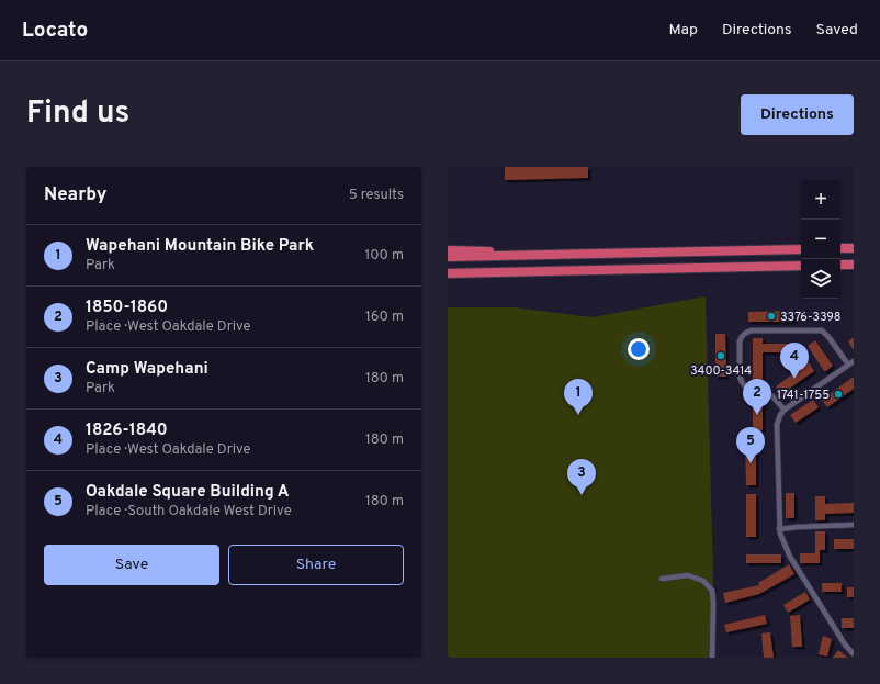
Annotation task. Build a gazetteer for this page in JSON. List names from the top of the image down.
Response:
{
  "places": ["3376-3398", "3400-3414", "1741-1755"],
  "page": {
    "header": "Locato",
    "nav": ["Map", "Directions", "Saved"],
    "title": "Find us",
    "buttons": [
      "Directions",
      ["Save", "Share"]
    ],
    "heading": ["Nearby", "5 results"],
    "map_buttons": ["+", "−"],
    "list": [
      {
        "mark": "1",
        "name": "Wapehani Mountain Bike Park",
        "note": "Park",
        "value": "100 m"
      },
      {
        "mark": "2",
        "name": "1850-1860",
        "note": "Place · West Oakdale Drive",
        "value": "160 m"
      },
      {
        "mark": "3",
        "name": "Camp Wapehani",
        "note": "Park",
        "value": "180 m"
      },
      {
        "mark": "4",
        "name": "1826-1840",
        "note": "Place · West Oakdale Drive",
        "value": "180 m"
      },
      {
        "mark": "5",
        "name": "Oakdale Square Building A",
        "note": "Place · South Oakdale West Drive",
        "value": "180 m"
      }
    ],
    "pins": [
      "4",
      "1",
      "2",
      "5",
      "3"
    ]
  }
}
